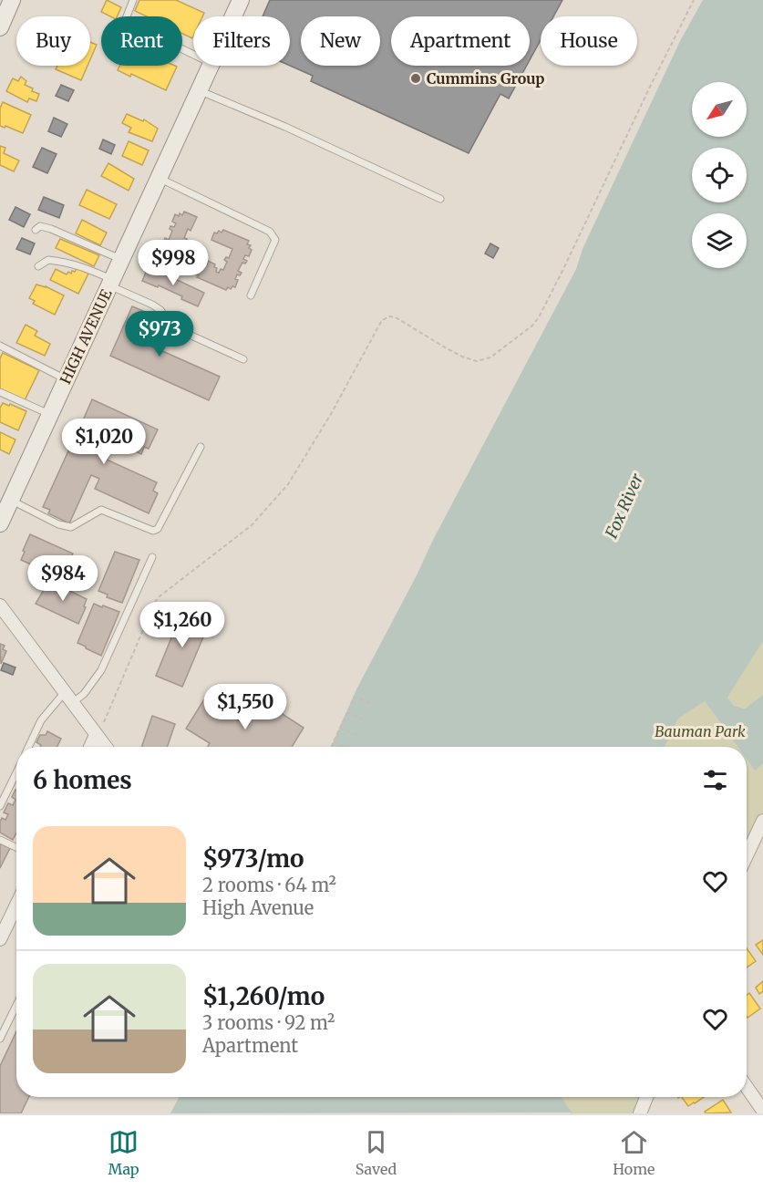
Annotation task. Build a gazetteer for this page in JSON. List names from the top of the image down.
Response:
{
  "streets": {
    "main road": ["HIGH AVENUE"]
  },
  "water": ["Fox River"],
  "parks": ["Bauman Park"],
  "places": ["Cummins Group"],
  "north": "bottom left",
  "page": {
    "chip": [
      "Buy",
      "Rent",
      "Filters",
      "New",
      "Apartment",
      "House"
    ],
    "price": [
      "$998",
      "$973",
      "$1,020",
      "$984",
      "$1,260",
      "$1,550"
    ],
    "heading": "6 homes",
    "list": [
      {
        "name": "$973/mo",
        "note": "2 rooms · 64 m² · High Avenue"
      },
      {
        "name": "$1,260/mo",
        "note": "3 rooms · 92 m² · Apartment"
      }
    ],
    "tabs": ["Map", "Saved", "Home"]
  }
}
